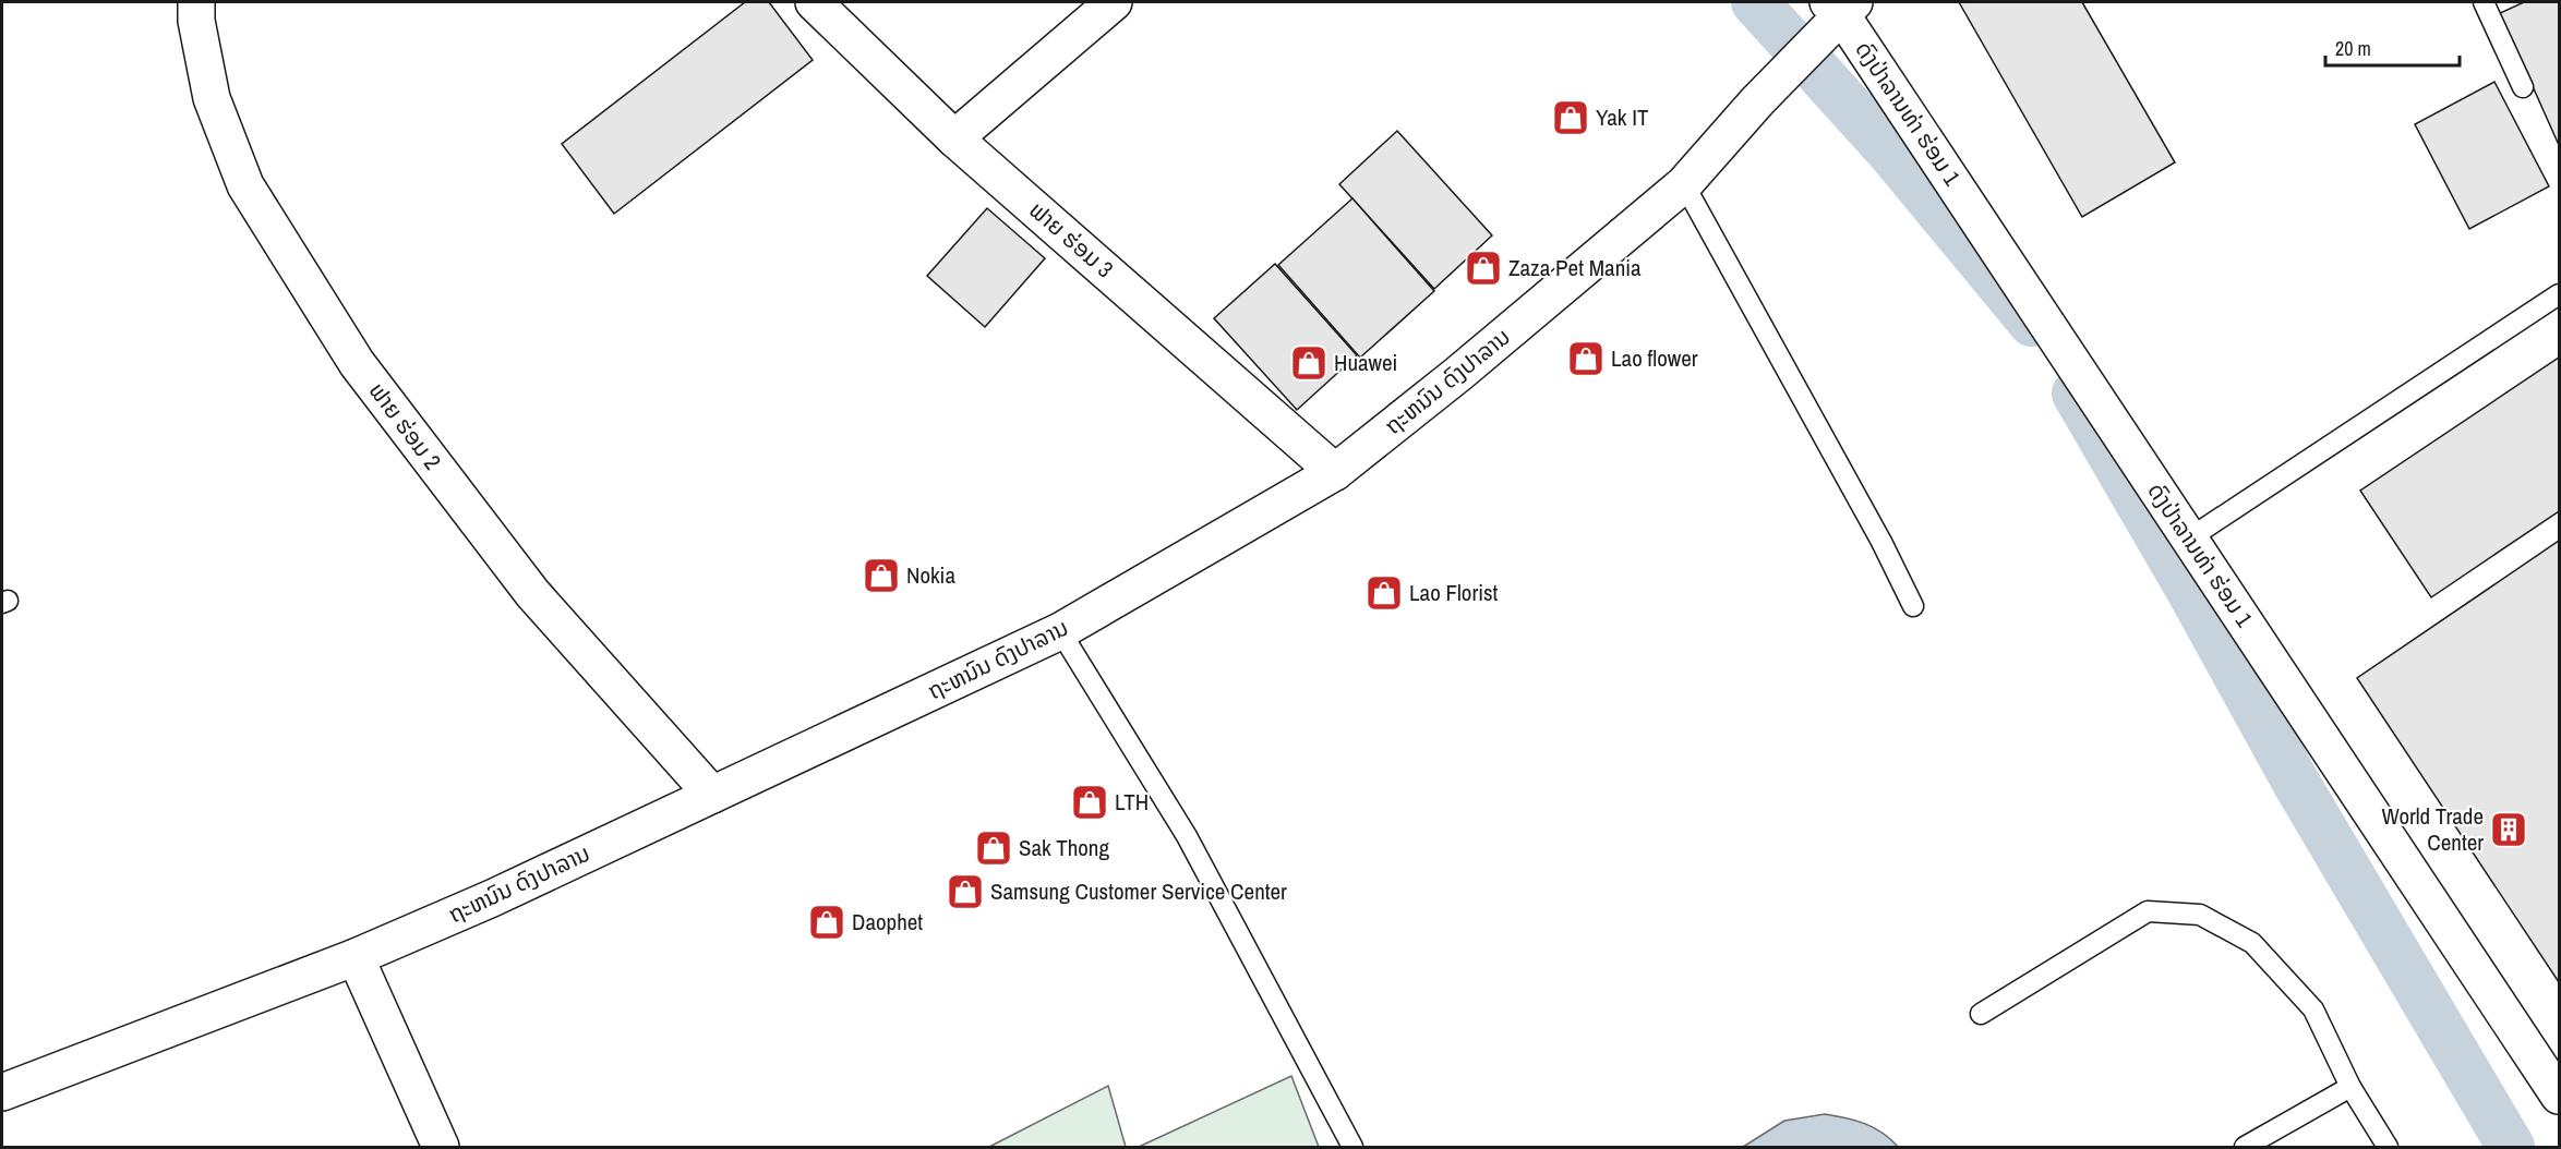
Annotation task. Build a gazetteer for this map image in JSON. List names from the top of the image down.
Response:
{
  "streets": {
    "street": [
      "ດົງປ່າລານທ່າ ຮ່ອມ 1",
      "ຟາຍ ຮ່ອມ 3",
      "ຖະຫນົນ ດົງປາລານ",
      "ຟາຍ ຮ່ອມ 2"
    ]
  },
  "crossings": [
    ["ດົງປ່າລານທ່າ ຮ່ອມ 1", "ຖະຫນົນ ດົງປາລານ"],
    ["ຟາຍ ຮ່ອມ 3", "ຖະຫນົນ ດົງປາລານ"],
    ["ຖະຫນົນ ດົງປາລານ", "ຟາຍ ຮ່ອມ 2"]
  ],
  "places": {
    "shop": [
      "Yak IT",
      "Zaza Pet Mania",
      "Lao flower",
      "Huawei",
      "Nokia",
      "Lao Florist",
      "LTH",
      "Sak Thong",
      "Samsung Customer Service Center",
      "Daophet"
    ],
    "building": ["World Trade Center"]
  },
  "scale_bar": "20 m"
}
